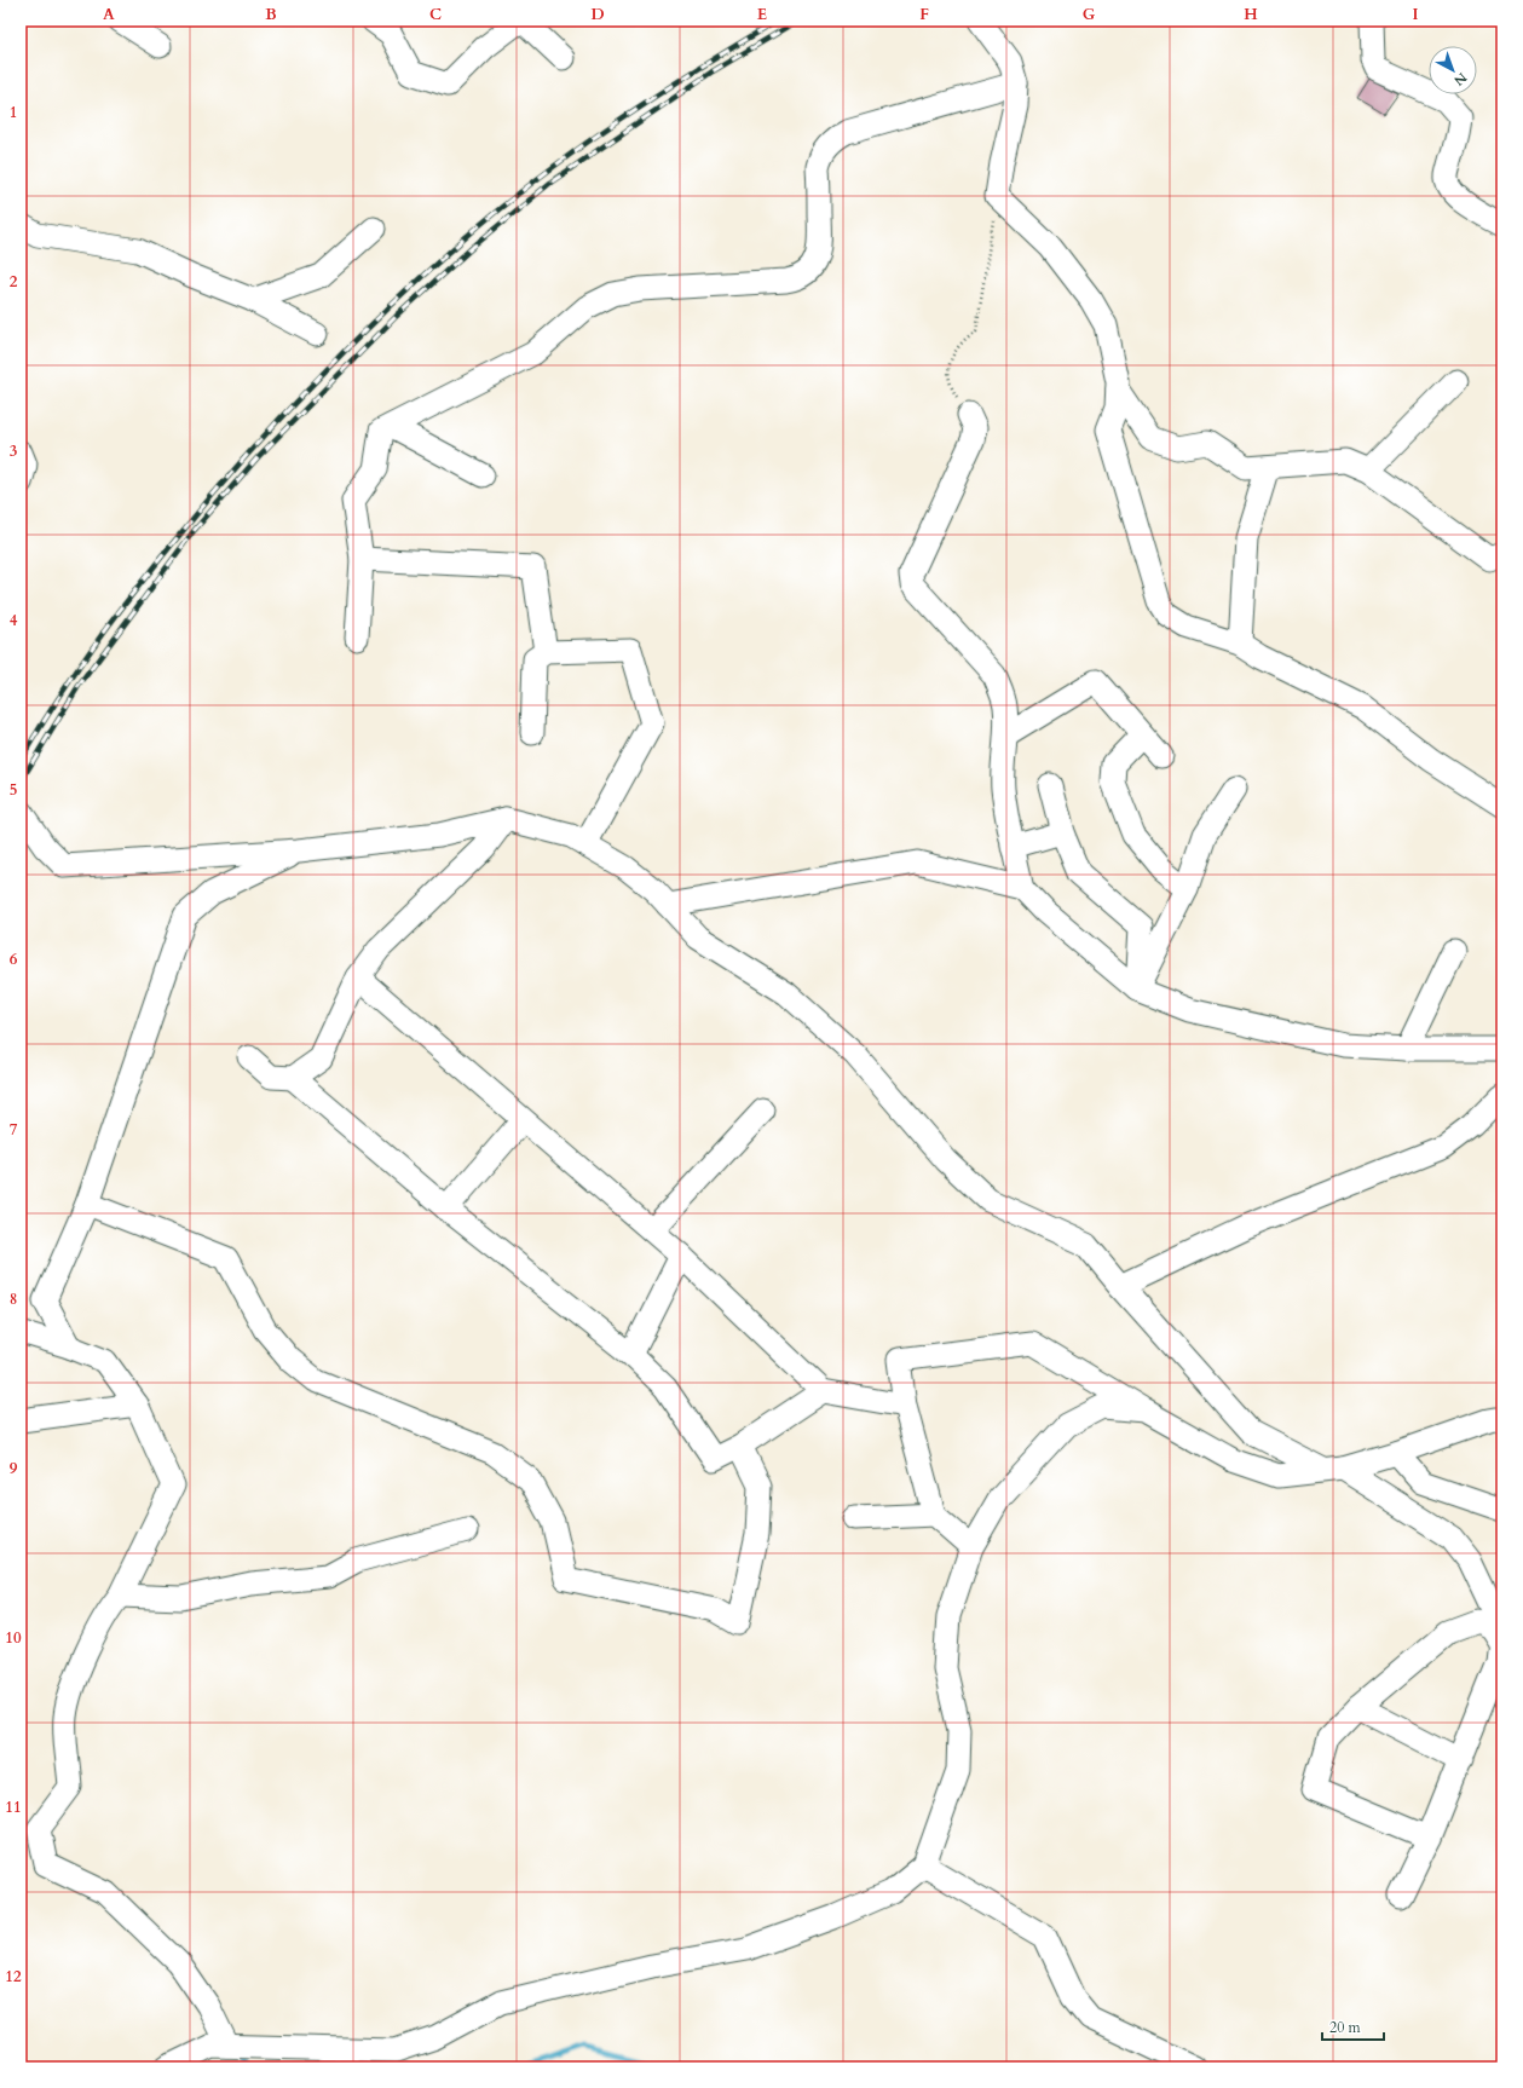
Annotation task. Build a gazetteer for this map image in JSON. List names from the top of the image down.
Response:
{
  "scale_bar": "20 m",
  "north": "bottom right",
  "grid": {
    "columns": [
      "A",
      "B",
      "C",
      "D",
      "E",
      "F",
      "G",
      "H",
      "I"
    ],
    "rows": [
      "1",
      "2",
      "3",
      "4",
      "5",
      "6",
      "7",
      "8",
      "9",
      "10",
      "11",
      "12"
    ]
  }
}
